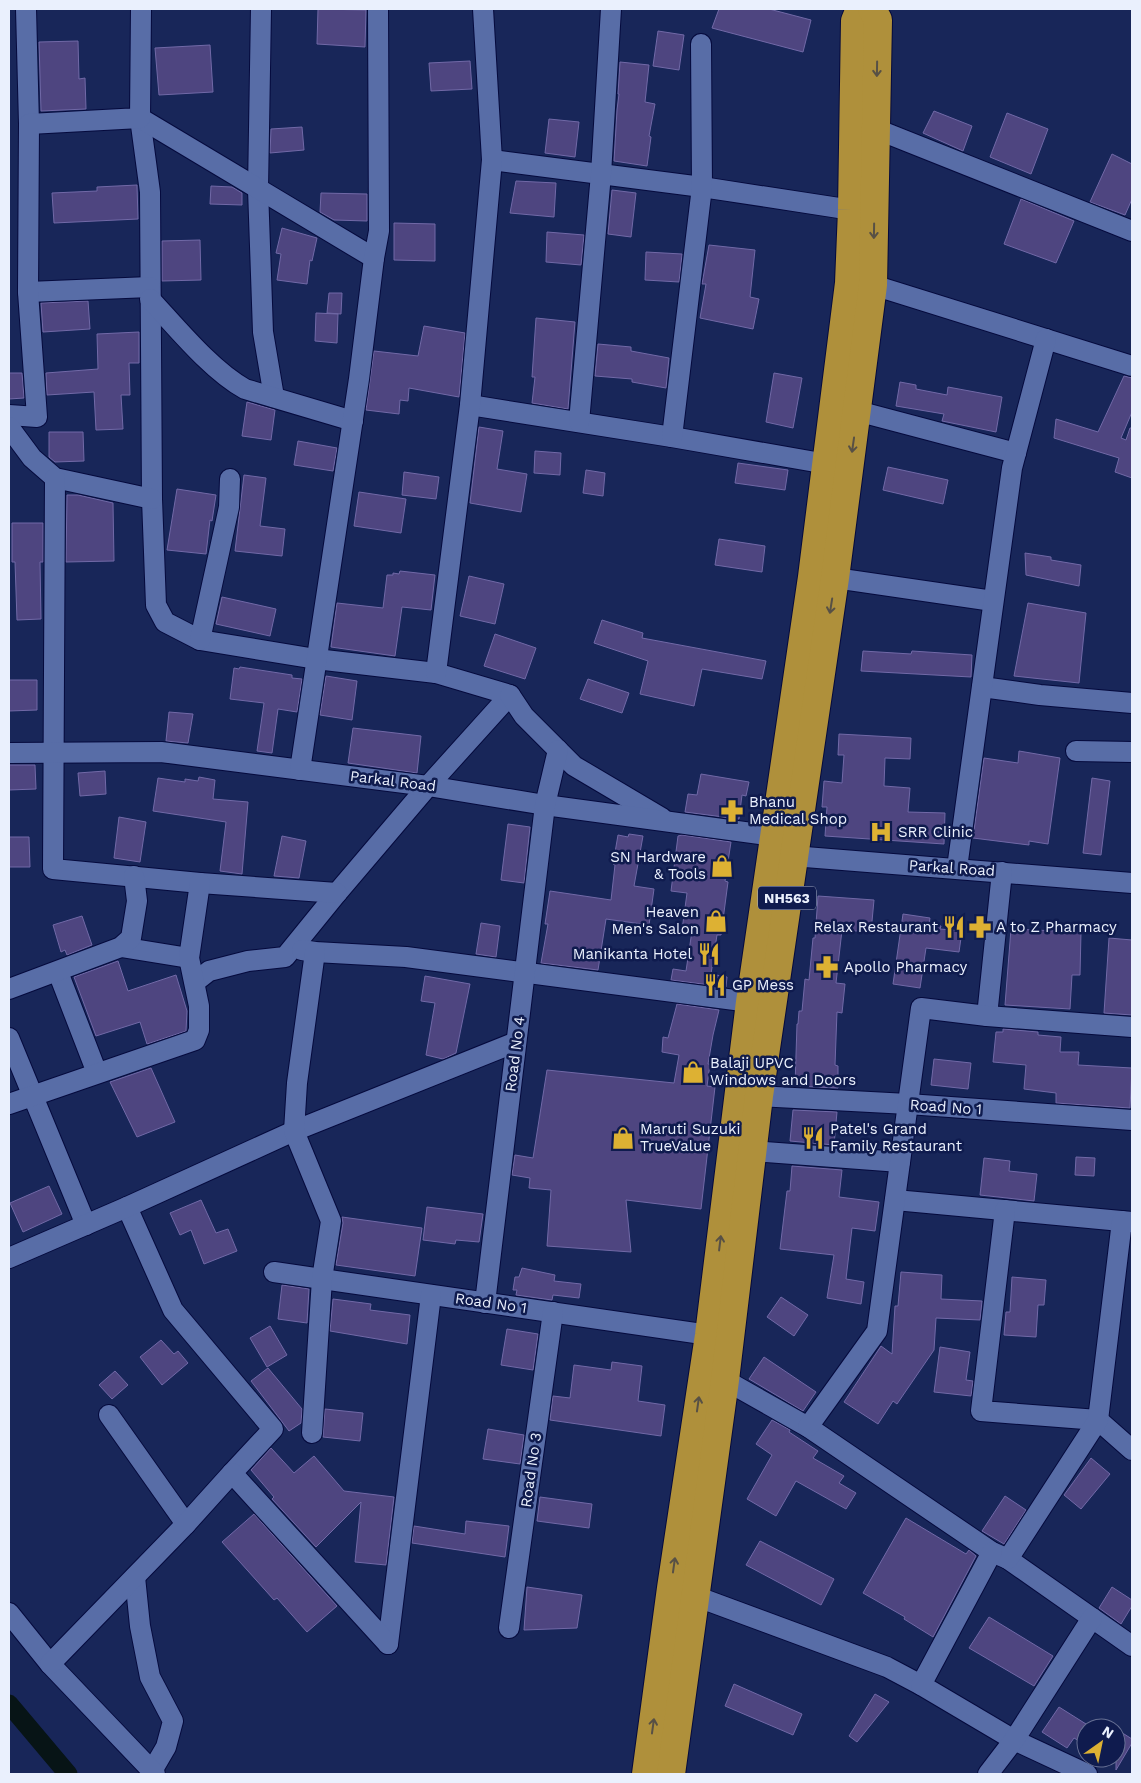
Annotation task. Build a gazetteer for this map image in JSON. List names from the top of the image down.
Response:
{
  "streets": {
    "highway": ["NH563"],
    "street": [
      "Parkal Road",
      "Road No 4",
      "Road No 1",
      "Road No 3"
    ]
  },
  "crossings": [
    ["Parkal Road", "NH563"],
    ["Parkal Road", "Road No 4"],
    ["NH563", "Road No 1"],
    ["Road No 4", "Road No 1"],
    ["Road No 1", "Road No 3"]
  ],
  "places": {
    "pharmacy": ["Bhanu Medical Shop", "A to Z Pharmacy", "Apollo Pharmacy"],
    "hospital": ["SRR Clinic"],
    "shop": [
      "SN Hardware & Tools",
      "Heaven Men's Salon",
      "Balaji UPVC Windows and Doors",
      "Maruti Suzuki TrueValue"
    ],
    "restaurant": [
      "Relax Restaurant",
      "Manikanta Hotel",
      "GP Mess",
      "Patel's Grand Family Restaurant"
    ]
  },
  "north": "top right"
}
